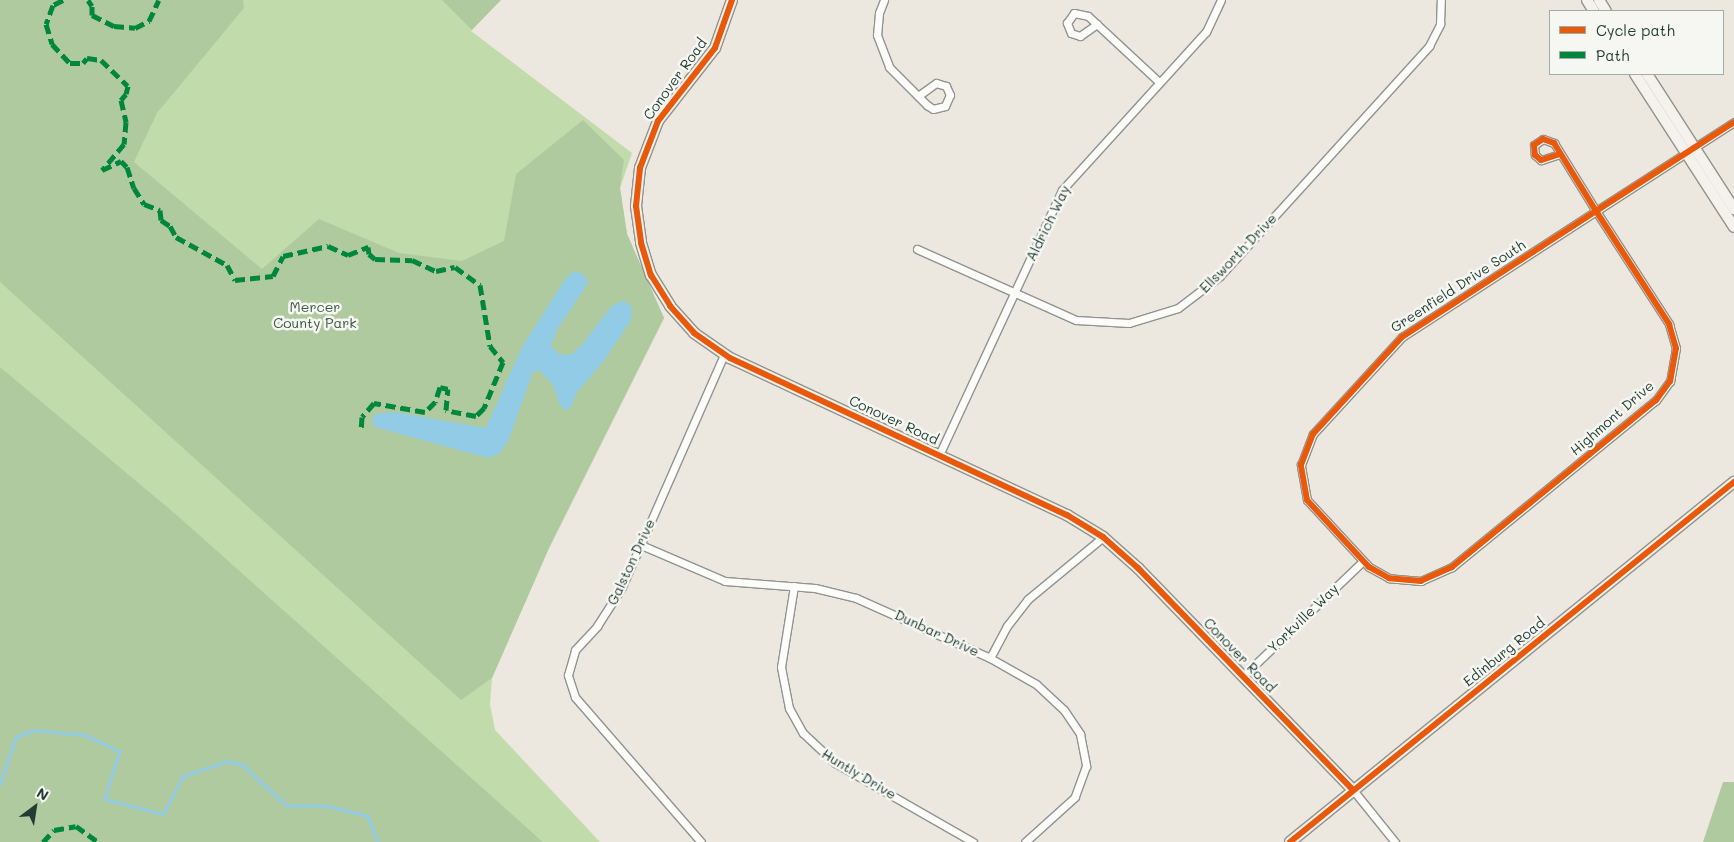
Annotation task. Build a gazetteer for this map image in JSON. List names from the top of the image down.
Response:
{
  "streets": {
    "street": [
      "Conover Road",
      "Aldrich Way",
      "Ellsworth Drive",
      "Greenfield Drive South",
      "Highmont Drive",
      "Galston Drive",
      "Yorkville Way",
      "Dunbar Drive",
      "Edinburg Road",
      "Huntly Drive"
    ]
  },
  "crossings": [
    ["Conover Road", "Aldrich Way"],
    ["Conover Road", "Galston Drive"],
    ["Conover Road", "Yorkville Way"],
    ["Conover Road", "Edinburg Road"],
    ["Aldrich Way", "Ellsworth Drive"],
    ["Greenfield Drive South", "Highmont Drive"],
    ["Greenfield Drive South", "Yorkville Way"],
    ["Galston Drive", "Dunbar Drive"],
    ["Dunbar Drive", "Huntly Drive"]
  ],
  "parks": ["Mercer County Park"],
  "legend": ["Cycle path", "Path"],
  "north": "top right"
}
